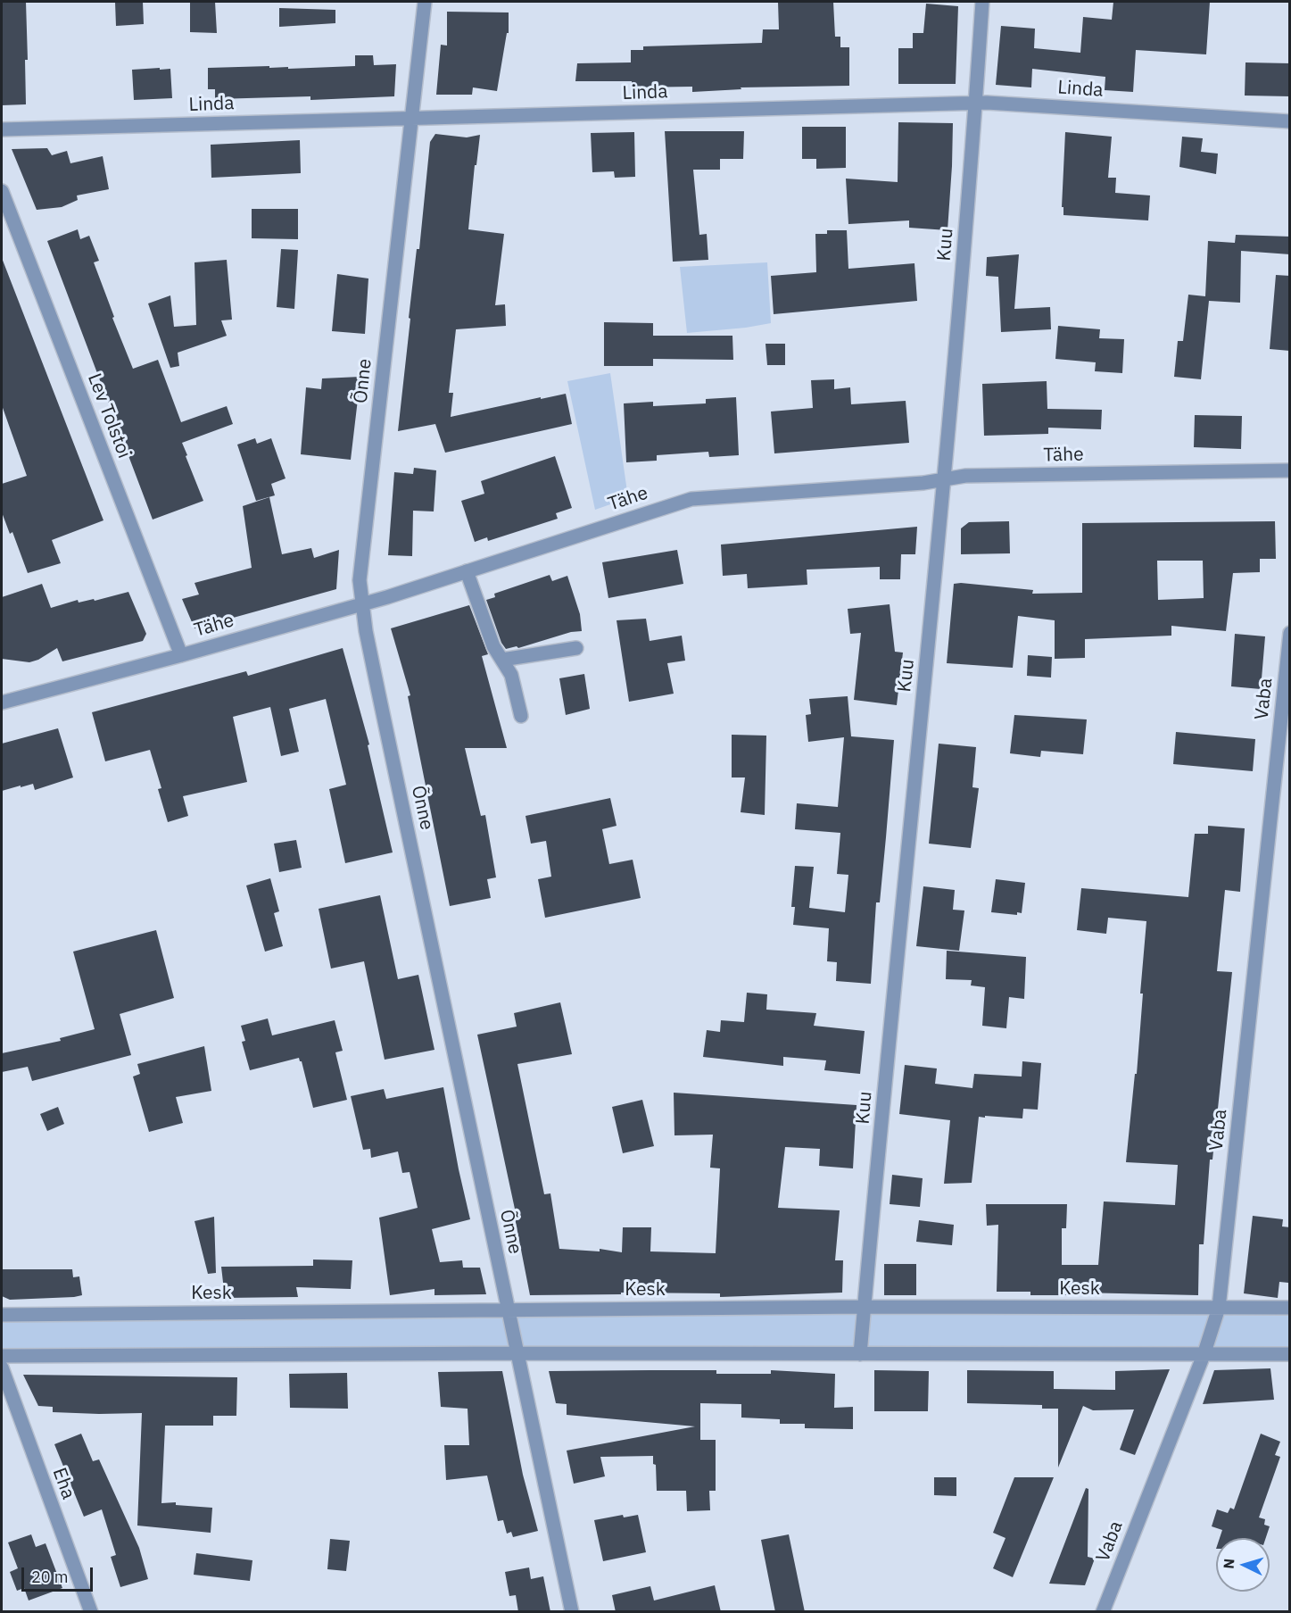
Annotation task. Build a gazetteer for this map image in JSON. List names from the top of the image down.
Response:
{
  "streets": {
    "street": [
      "Linda",
      "Kuu",
      "Õnne",
      "Lev Tolstoi",
      "Tähe",
      "Vaba",
      "Kesk",
      "Eha"
    ]
  },
  "crossings": [
    ["Linda", "Kuu"],
    ["Linda", "Õnne"],
    ["Kuu", "Tähe"],
    ["Kuu", "Kesk"],
    ["Õnne", "Tähe"],
    ["Õnne", "Kesk"],
    ["Lev Tolstoi", "Tähe"],
    ["Vaba", "Kesk"]
  ],
  "scale_bar": "20 m",
  "north": "left"
}
